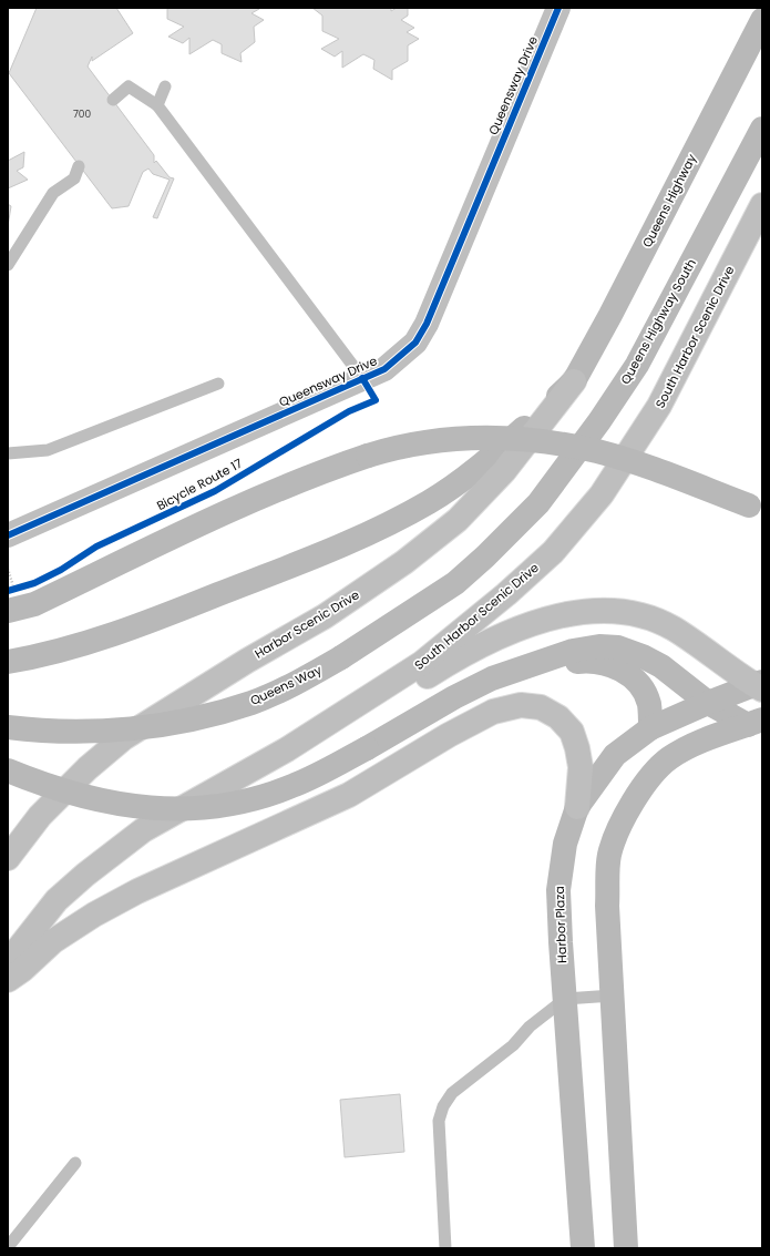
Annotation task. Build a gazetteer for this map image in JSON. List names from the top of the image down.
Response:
{
  "streets": {
    "main road": [
      "Queensway Drive",
      "Queens Highway",
      "Queens Highway South",
      "South Harbor Scenic Drive",
      "Harbor Scenic Drive",
      "Queens Way",
      "Harbor Plaza"
    ],
    "cycle path": ["Bicycle Route 17"]
  },
  "crossings": [
    ["Queens Highway", "Harbor Scenic Drive"],
    ["Queens Highway South", "Queens Way"]
  ],
  "house_numbers": ["700"]
}
